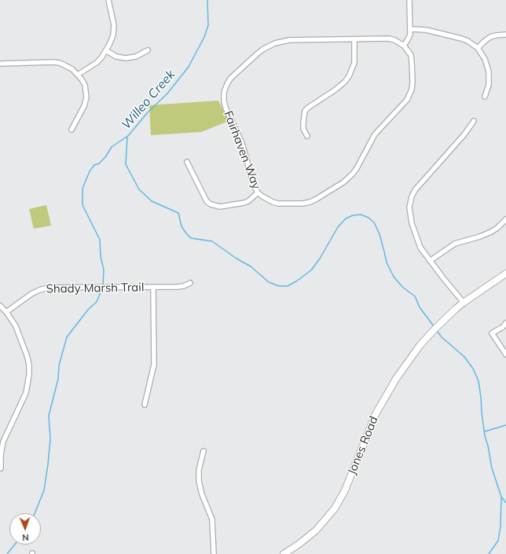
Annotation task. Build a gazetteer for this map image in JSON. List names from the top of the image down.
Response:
{
  "streets": {
    "street": ["Fairhaven Way", "Shady Marsh Trail", "Jones Road"]
  },
  "water": ["Willeo Creek"],
  "north": "bottom"
}
